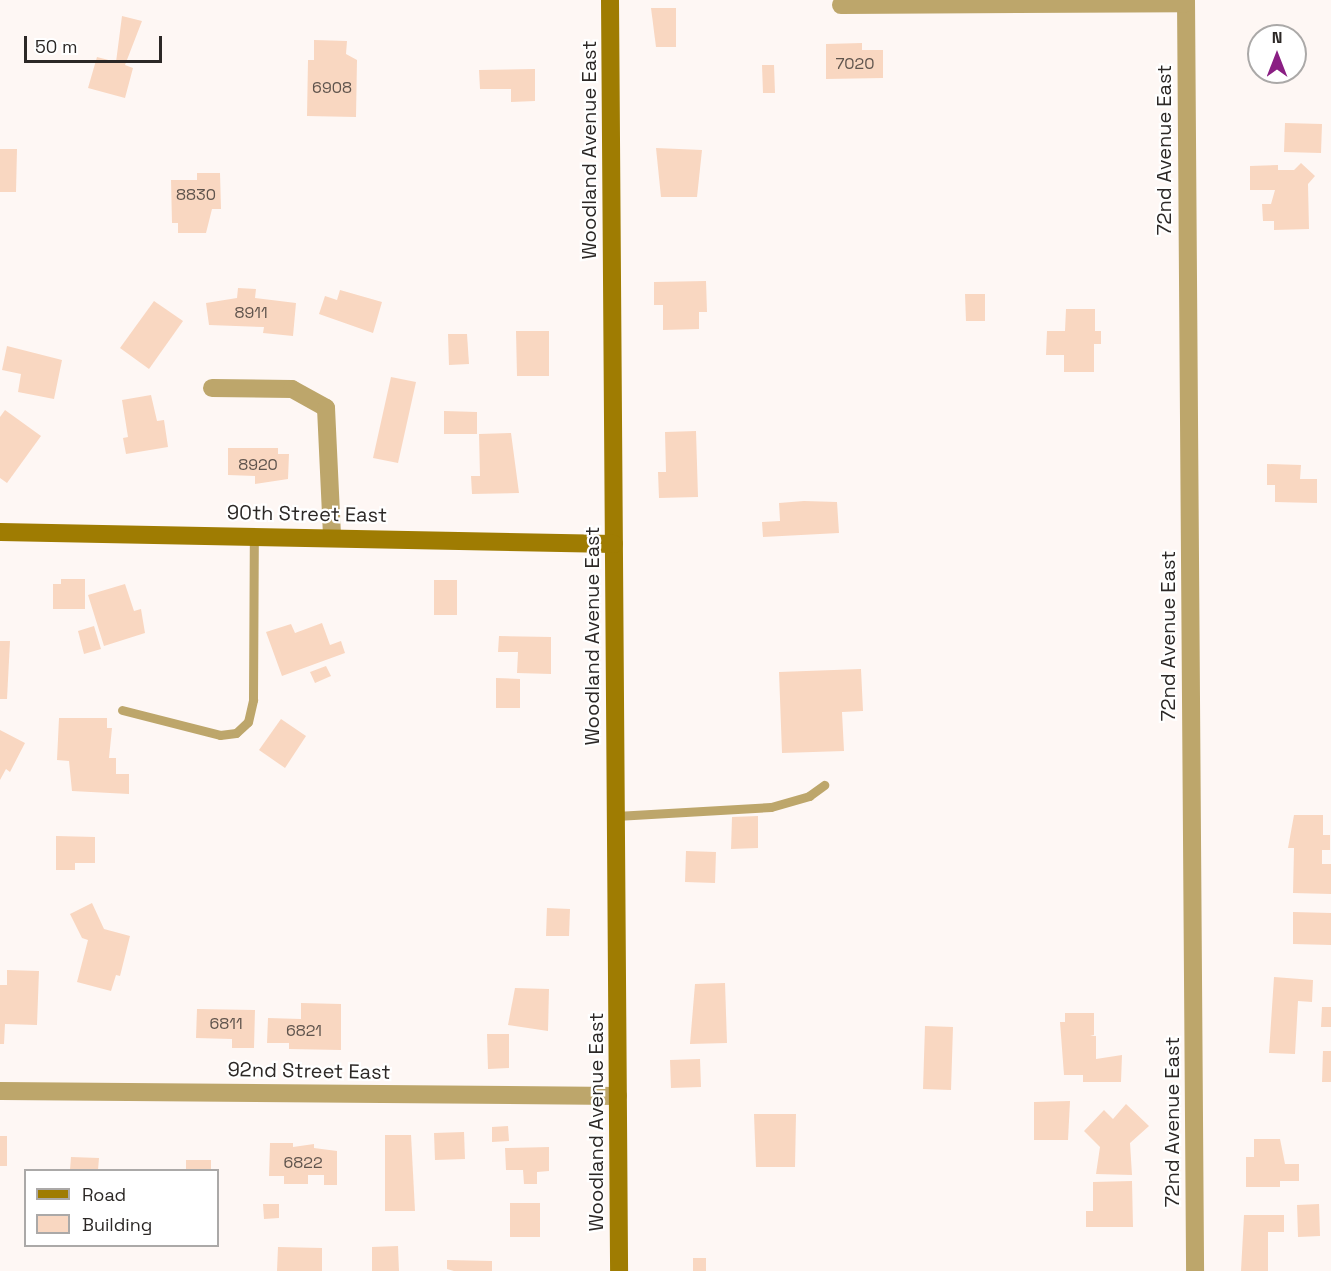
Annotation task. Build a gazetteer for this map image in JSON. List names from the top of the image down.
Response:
{
  "streets": {
    "street": [
      "Woodland Avenue East",
      "72nd Avenue East",
      "90th Street East",
      "92nd Street East"
    ]
  },
  "crossings": [
    ["Woodland Avenue East", "90th Street East"],
    ["Woodland Avenue East", "92nd Street East"]
  ],
  "house_numbers": [
    "7020",
    "6908",
    "8830",
    "8911",
    "8920",
    "6811",
    "6821",
    "6822"
  ],
  "legend": ["Road", "Building"],
  "scale_bar": "50 m",
  "north": "top"
}
